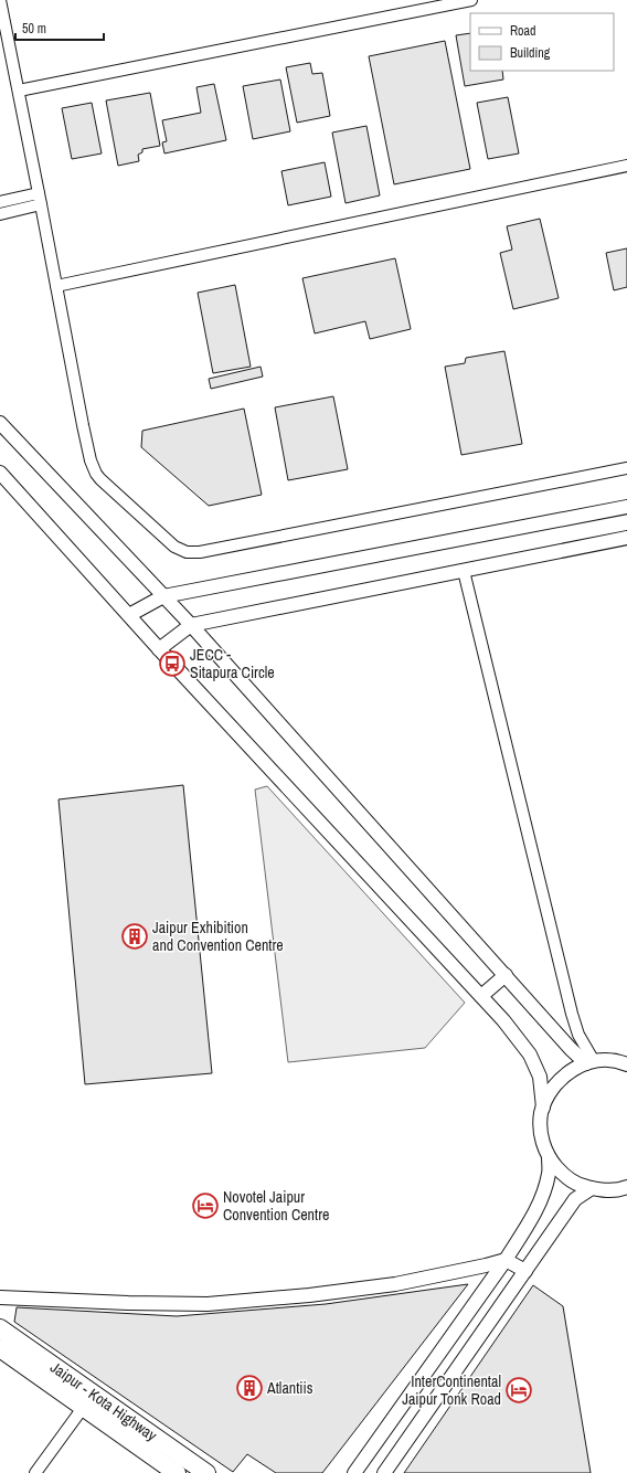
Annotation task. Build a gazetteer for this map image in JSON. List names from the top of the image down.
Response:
{
  "streets": {
    "highway": ["Jaipur - Kota Highway"]
  },
  "places": {
    "bus stop": ["JECC - Sitapura Circle"],
    "building": ["Jaipur Exhibition and Convention Centre", "Atlantiis"],
    "hotel": ["Novotel Jaipur Convention Centre", "InterContinental Jaipur Tonk Road"]
  },
  "legend": ["Road", "Building"],
  "scale_bar": "50 m"
}
